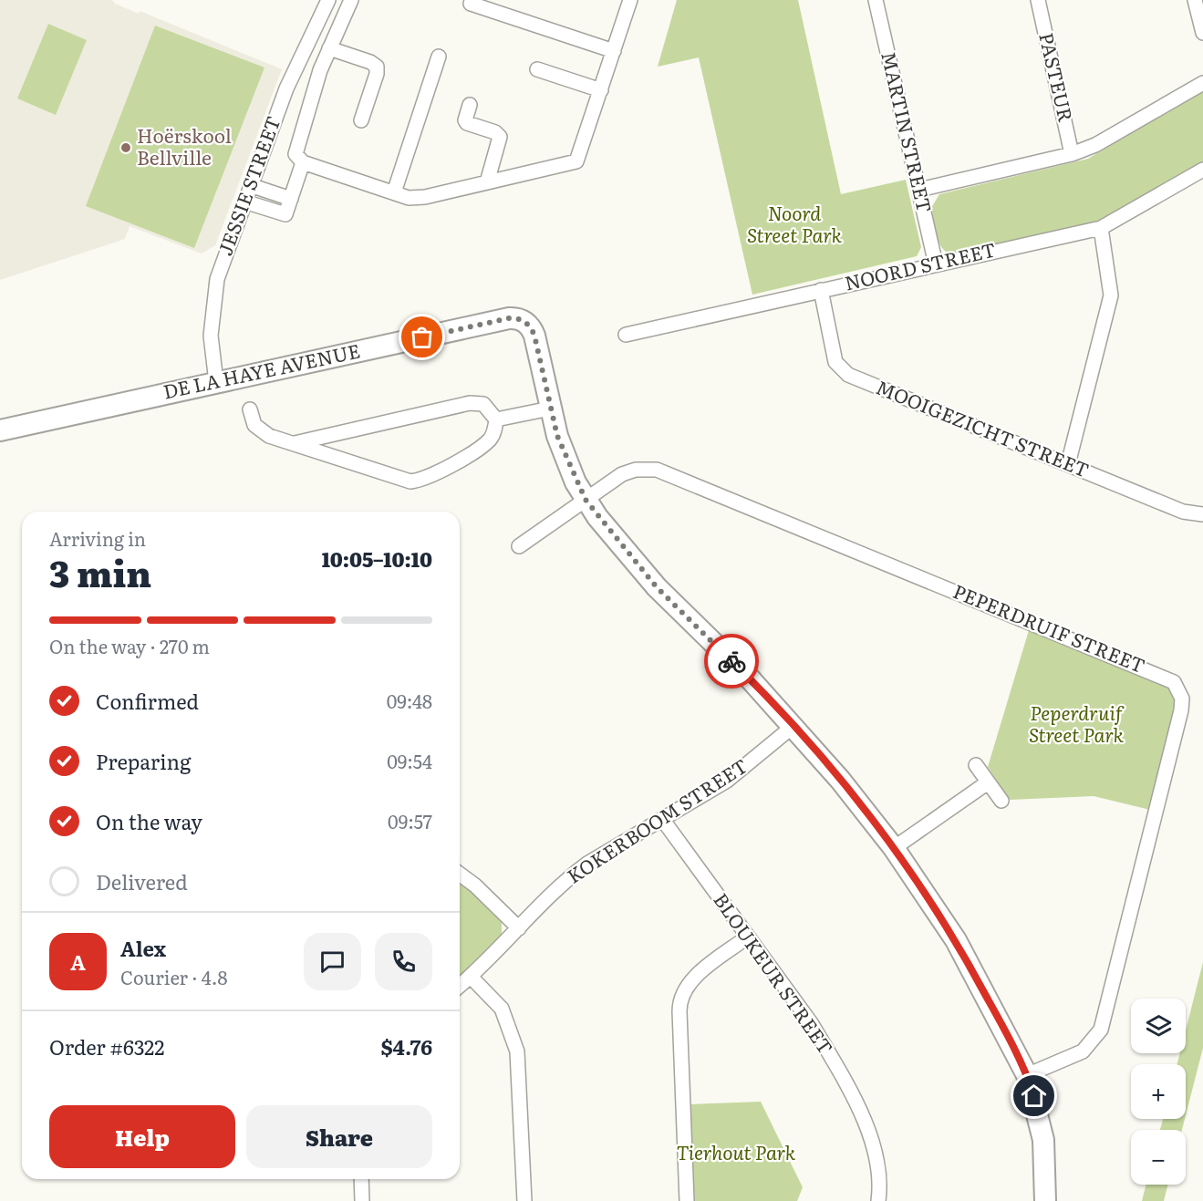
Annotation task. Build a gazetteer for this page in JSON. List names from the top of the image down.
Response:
{
  "streets": {
    "street": [
      "PASTEUR",
      "MARTIN STREET",
      "JESSIE STREET",
      "NOORD STREET",
      "DE LA HAYE AVENUE",
      "MOOIGEZICHT STREET",
      "PEPERDRUIF STREET",
      "KOKERBOOM STREET",
      "BLOUKEUR STREET"
    ]
  },
  "crossings": [
    ["MARTIN STREET", "NOORD STREET"],
    ["JESSIE STREET", "DE LA HAYE AVENUE"],
    ["NOORD STREET", "MOOIGEZICHT STREET"],
    ["KOKERBOOM STREET", "BLOUKEUR STREET"]
  ],
  "parks": ["Noord Street Park", "Peperdruif Street Park", "Tierhout Park"],
  "places": ["Hoërskool Bellville"],
  "page": {
    "heading": ["3 min", "Arriving in", "10:05–10:10"],
    "panel": [
      "Alex",
      "Courier · 4.8",
      "Order #6322",
      "$4.76"
    ],
    "bar": "On the way · 270 m",
    "list": [
      ["Confirmed", "09:48"],
      ["Preparing", "09:54"],
      ["On the way", "09:57"],
      "Delivered"
    ],
    "round": "A",
    "map_buttons": ["+", "−"],
    "buttons": ["Help", "Share"]
  }
}
